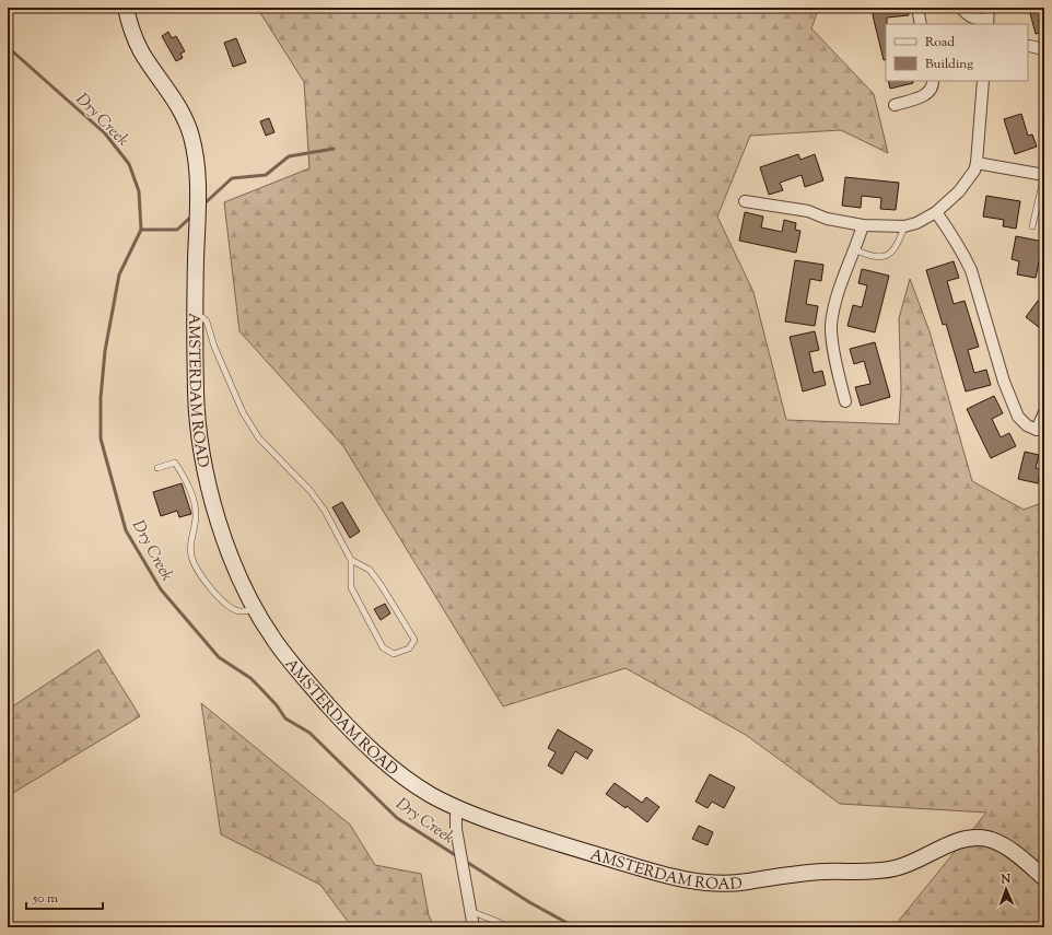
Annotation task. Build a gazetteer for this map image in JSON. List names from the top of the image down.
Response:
{
  "streets": {
    "main road": ["AMSTERDAM ROAD"]
  },
  "water": ["Dry Creek"],
  "legend": ["Road", "Building"],
  "scale_bar": "50 m",
  "north": "top"
}
